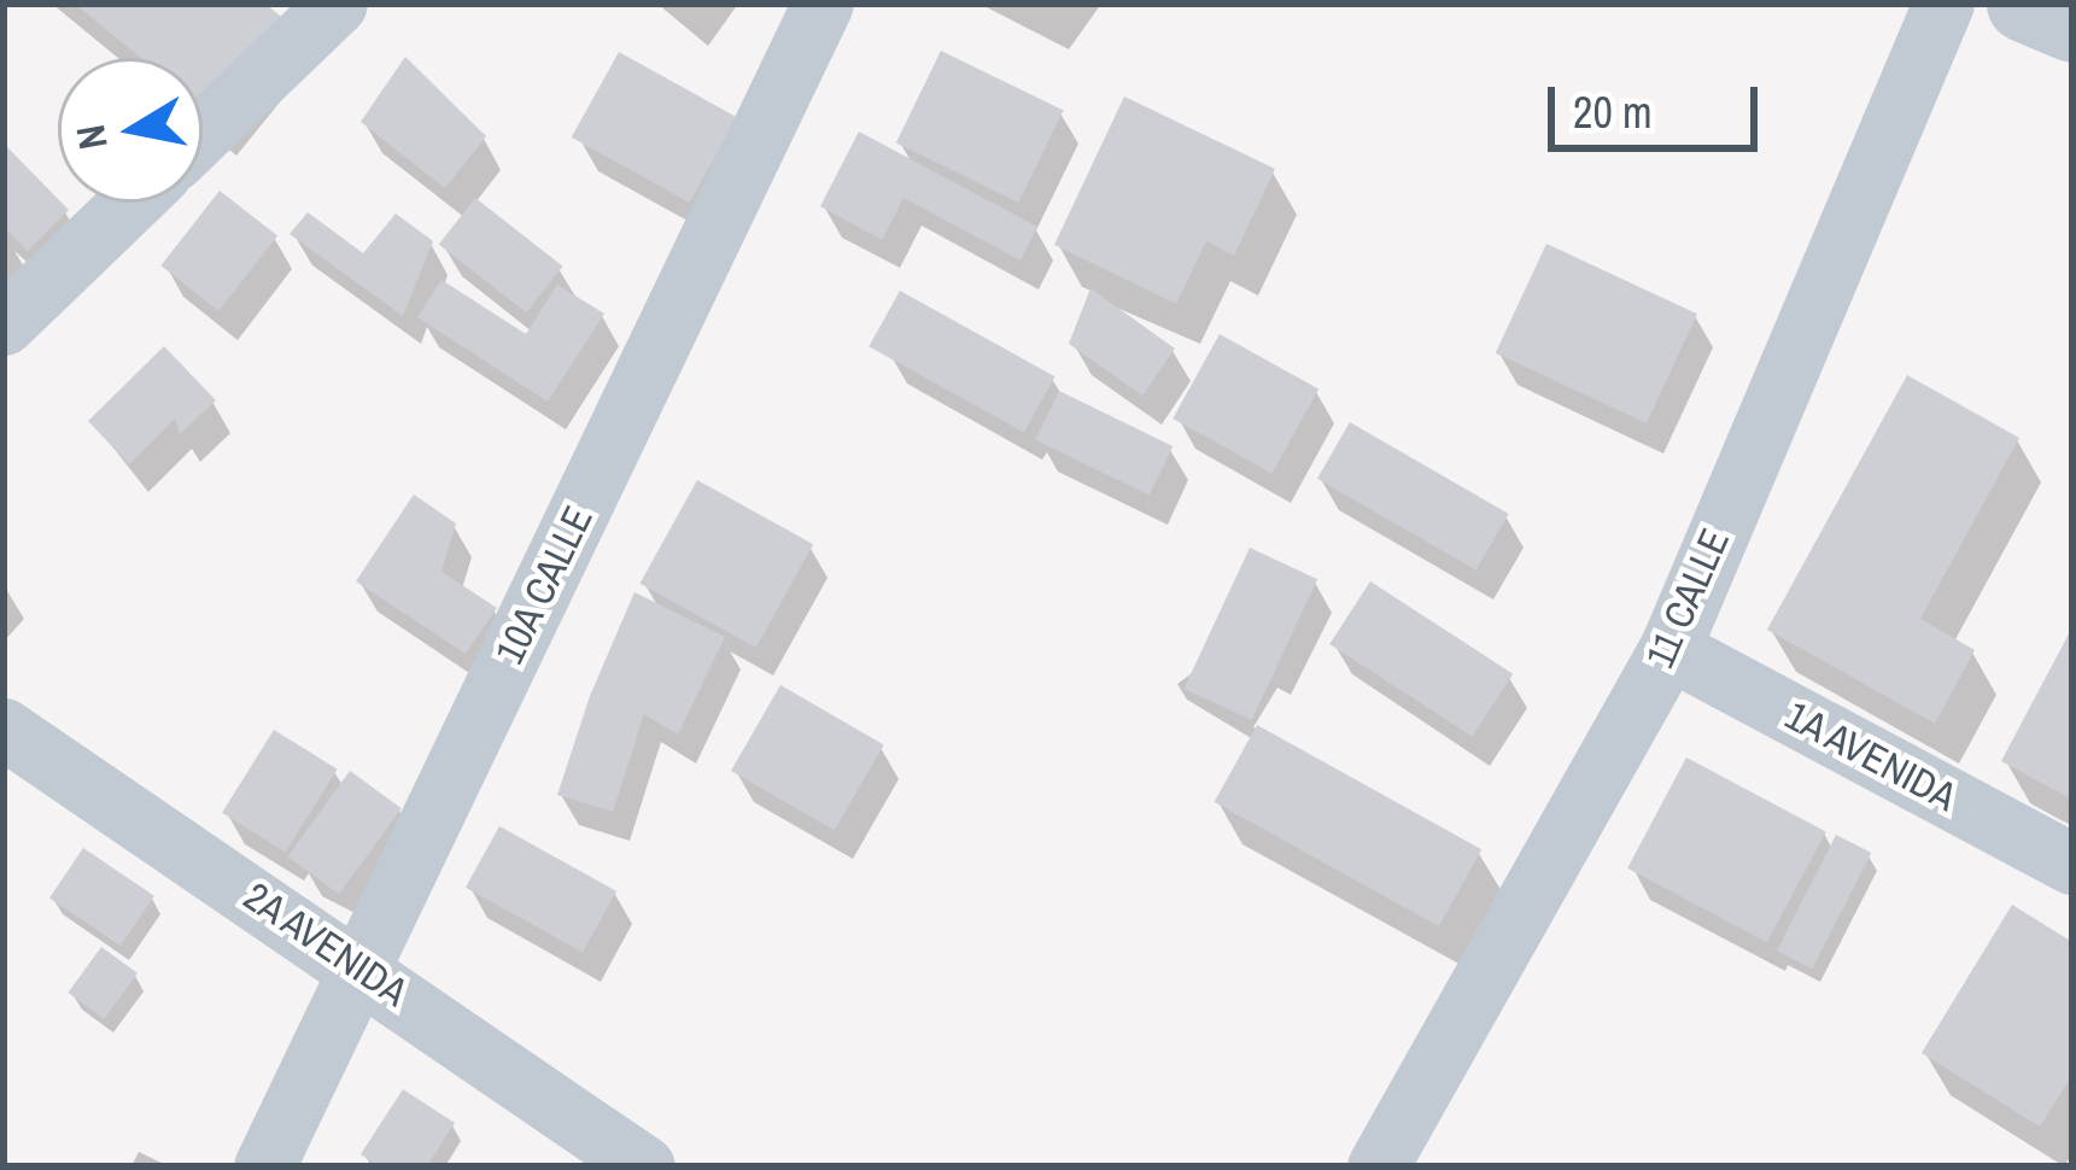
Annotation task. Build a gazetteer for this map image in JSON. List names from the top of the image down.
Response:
{
  "streets": {
    "street": [
      "10A CALLE",
      "11 CALLE",
      "1A AVENIDA",
      "2A AVENIDA"
    ]
  },
  "crossings": [
    ["10A CALLE", "2A AVENIDA"],
    ["11 CALLE", "1A AVENIDA"]
  ],
  "scale_bar": "20 m",
  "north": "left"
}
